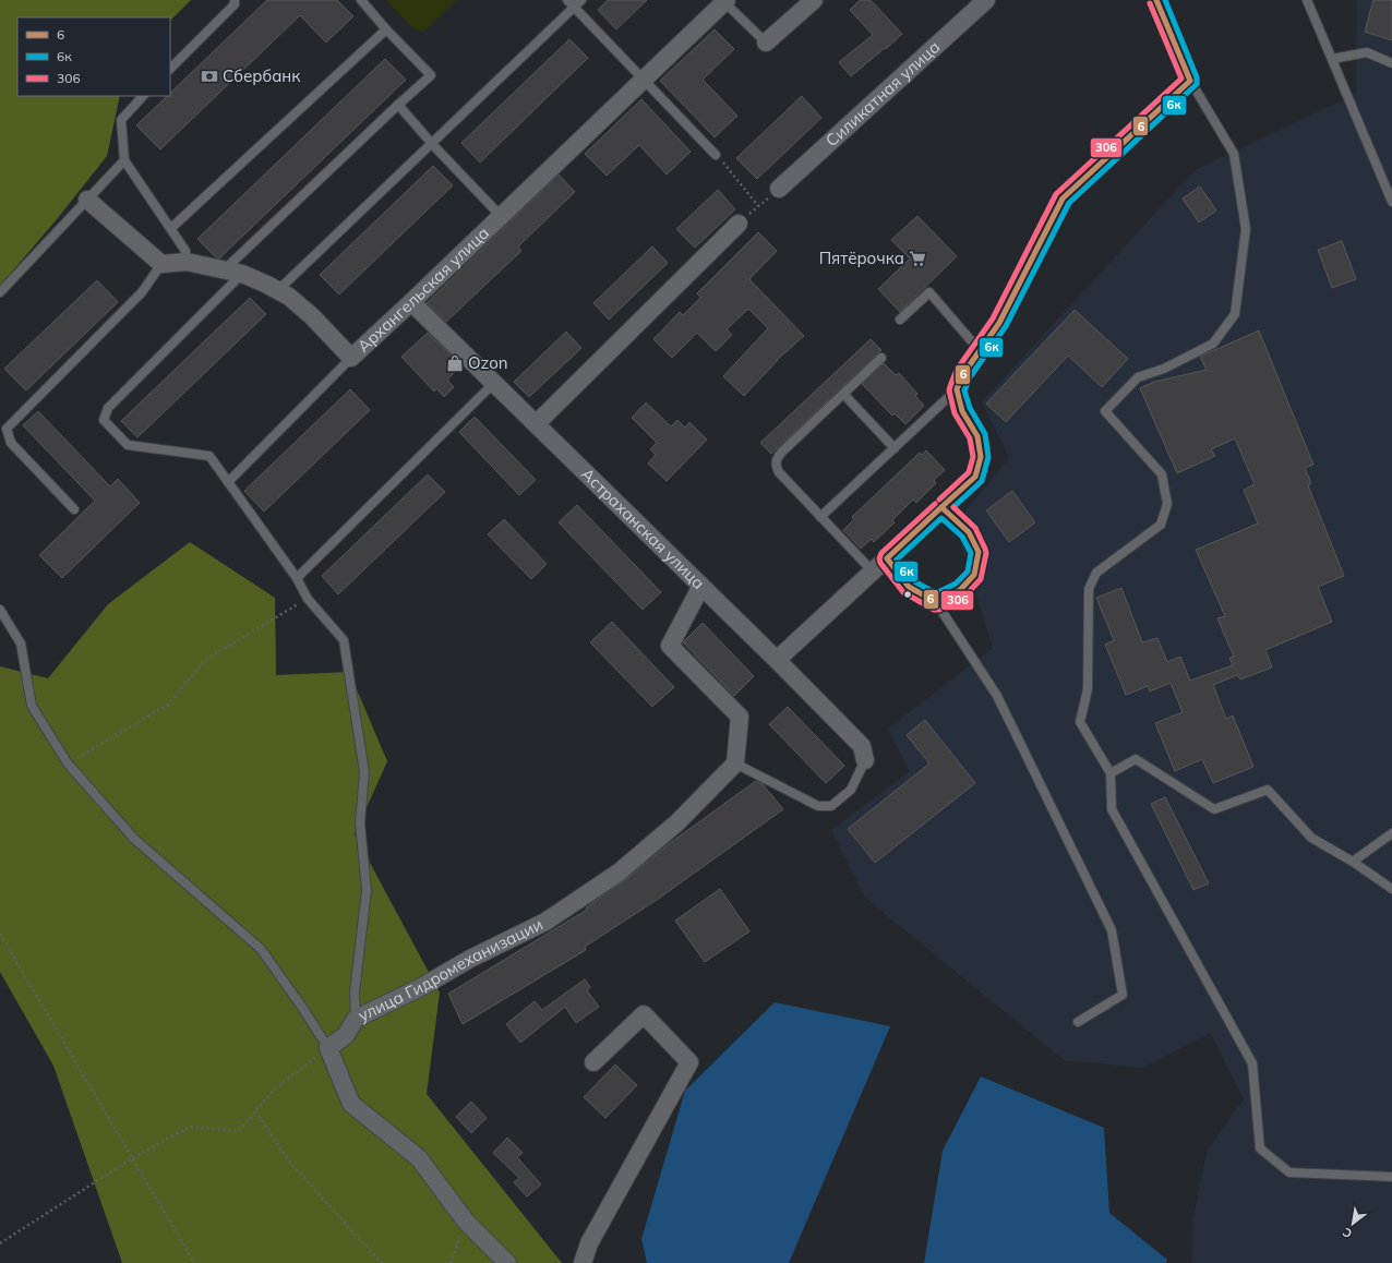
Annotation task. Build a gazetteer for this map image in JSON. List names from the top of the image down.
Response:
{
  "streets": {
    "street": [
      "Силикатная улица",
      "Архангельская улица",
      "Астраханская улица",
      "улица Гидромеханизации"
    ]
  },
  "crossings": [
    ["Архангельская улица", "Астраханская улица"]
  ],
  "places": {
    "bank": ["Сбербанк"],
    "supermarket": ["Пятёрочка"],
    "shop": ["Ozon"]
  },
  "lines": ["transit line 6", "transit line 6к", "transit line 306"],
  "legend": ["6", "6к", "306"],
  "north": "bottom left"
}
